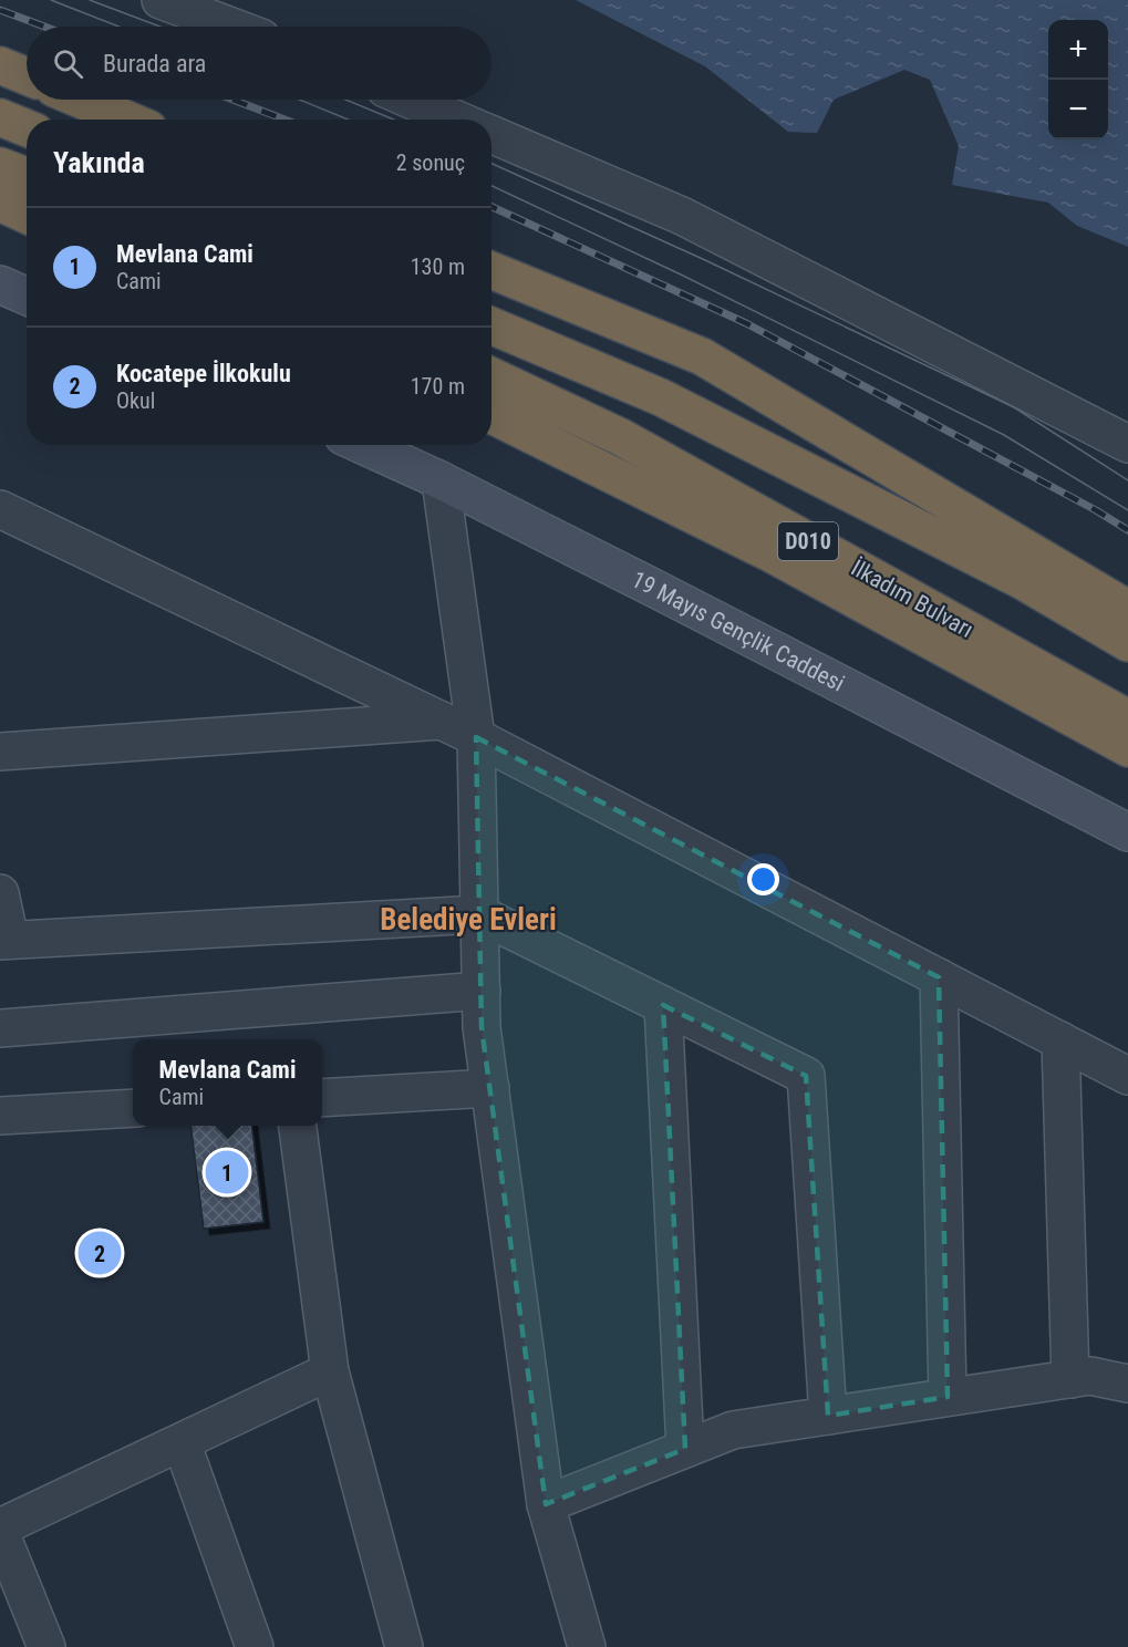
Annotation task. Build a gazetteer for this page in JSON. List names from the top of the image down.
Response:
{
  "streets": {
    "highway": ["D010", "İlkadım Bulvarı"],
    "main road": ["19 Mayıs Gençlik Caddesi"]
  },
  "districts": ["Belediye Evleri"],
  "page": {
    "map_buttons": ["+", "−"],
    "search": "Burada ara",
    "heading": ["Yakında", "2 sonuç"],
    "list": [
      {
        "mark": "1",
        "name": "Mevlana Cami",
        "note": "Cami",
        "value": "130 m"
      },
      {
        "mark": "2",
        "name": "Kocatepe İlkokulu",
        "note": "Okul",
        "value": "170 m"
      }
    ],
    "popup": ["Mevlana Cami", "Cami"],
    "pins": ["1", "2"]
  }
}
